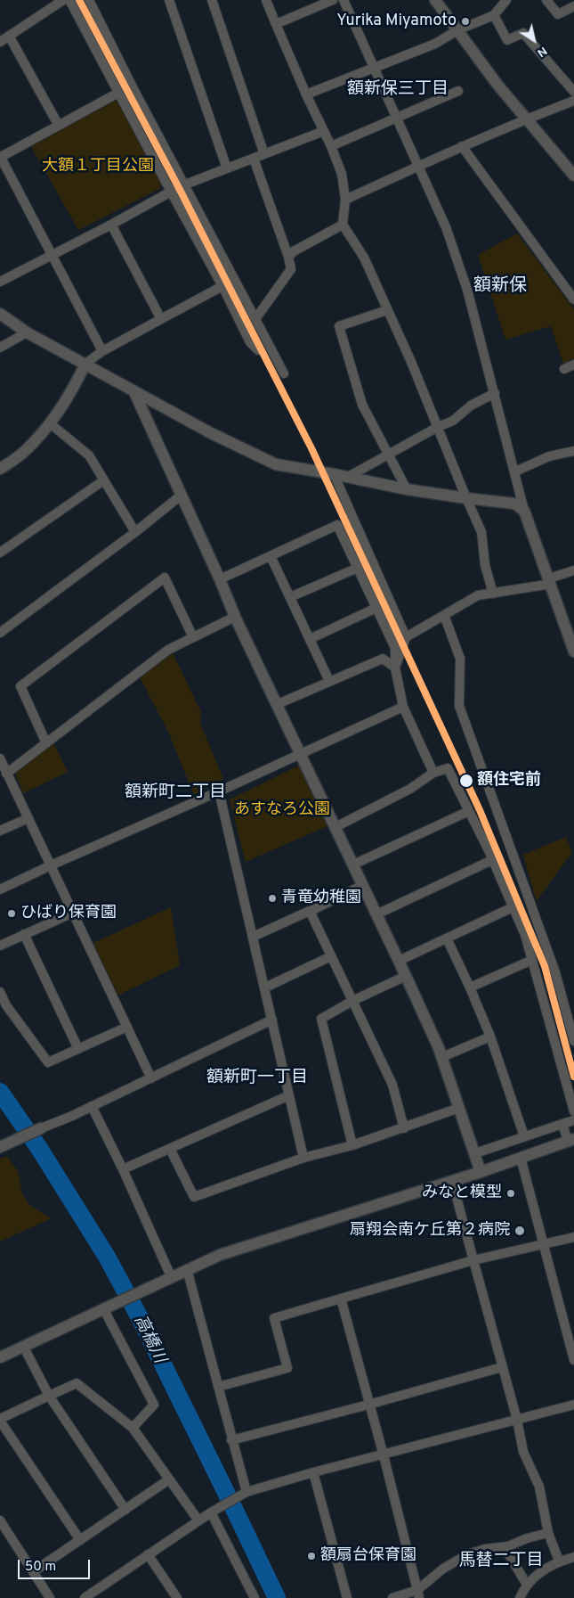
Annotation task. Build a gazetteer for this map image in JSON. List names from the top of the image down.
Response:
{
  "districts": [
    "額新保三丁目",
    "額新保",
    "額新町二丁目",
    "額新町一丁目",
    "馬替二丁目"
  ],
  "water": ["高橋川"],
  "parks": ["大額１丁目公園", "あすなろ公園"],
  "places": [
    "Yurika Miyamoto",
    "額住宅前",
    "青竜幼稚園",
    "ひばり保育園",
    "みなと模型",
    "扇翔会南ケ丘第２病院",
    "額扇台保育園"
  ],
  "scale_bar": "50 m",
  "north": "bottom right"
}
